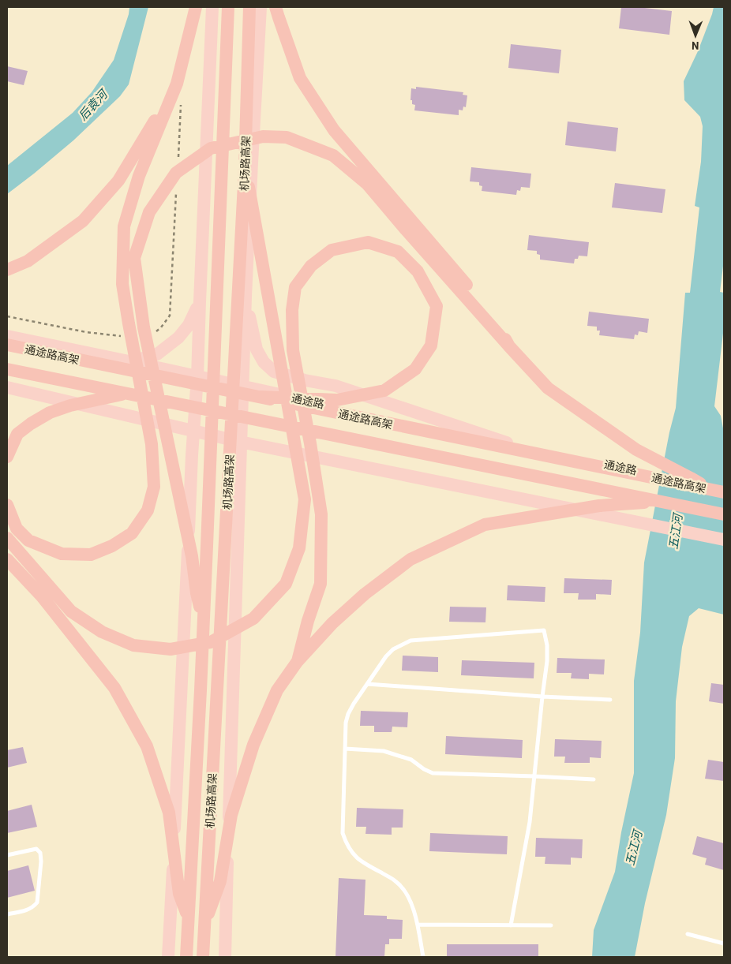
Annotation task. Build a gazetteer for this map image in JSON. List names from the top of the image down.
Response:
{
  "streets": {
    "highway": ["机场路高架", "通途路高架"],
    "main road": ["通途路"]
  },
  "crossings": [
    ["通途路高架", "通途路"]
  ],
  "water": ["后袁河", "五江河"],
  "north": "bottom"
}
